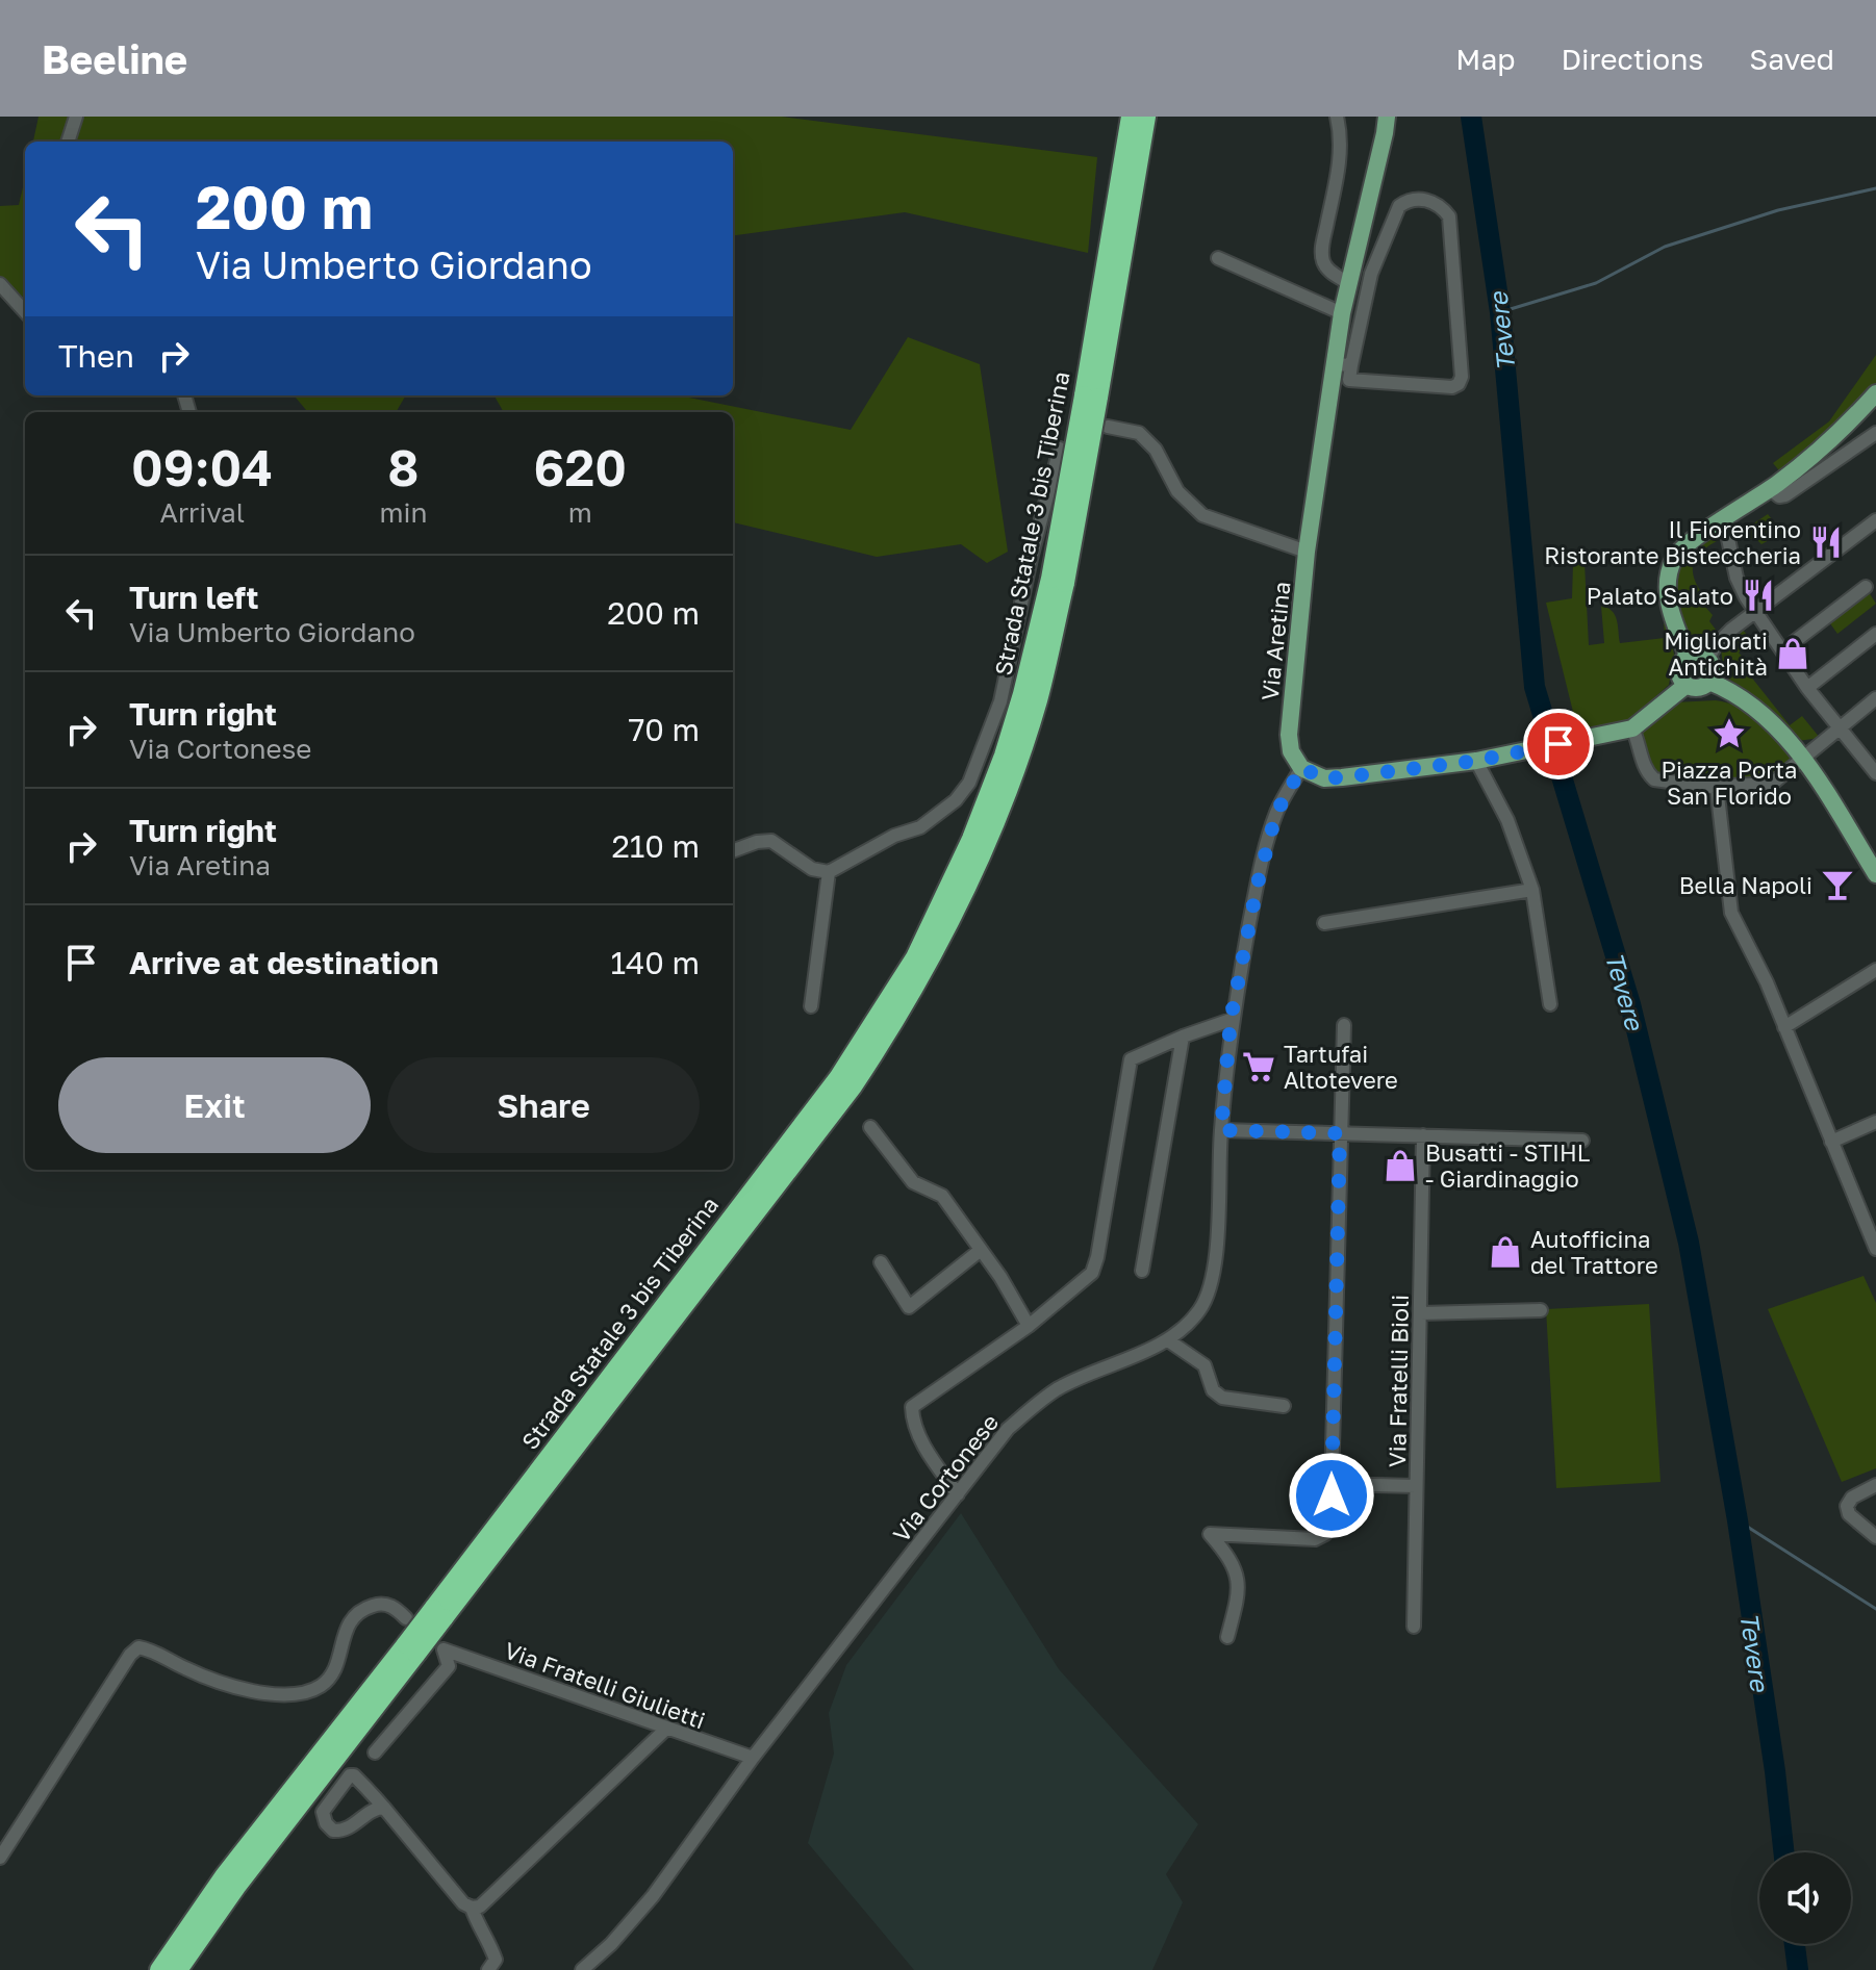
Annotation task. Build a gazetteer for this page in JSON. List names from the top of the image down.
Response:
{
  "streets": {
    "highway": ["Strada Statale 3 bis Tiberina"],
    "main road": ["Via Aretina"],
    "street": ["Via Fratelli Bioli", "Via Cortonese", "Via Fratelli Giulietti"]
  },
  "crossings": [
    ["Via Aretina", "Via Cortonese"],
    ["Via Cortonese", "Via Fratelli Giulietti"]
  ],
  "water": ["Tevere"],
  "places": {
    "restaurant": ["Il Fiorentino Ristorante Bisteccheria", "Palato Salato"],
    "shop": ["Migliorati Antichità", "Busatti - STIHL - Giardinaggio", "Autofficina del Trattore"],
    "place": ["Piazza Porta San Florido"],
    "bar": ["Bella Napoli"],
    "supermarket": ["Tartufai Altotevere"]
  },
  "page": {
    "header": "Beeline",
    "nav": ["Map", "Directions", "Saved"],
    "turn": ["200 m", "Via Umberto Giordano"],
    "then": "Then",
    "eta": [
      "09:04",
      "Arrival",
      "8",
      "min",
      "620",
      "m"
    ],
    "list": [
      {
        "name": "Turn left",
        "note": "Via Umberto Giordano",
        "value": "200 m"
      },
      {
        "name": "Turn right",
        "note": "Via Cortonese",
        "value": "70 m"
      },
      {
        "name": "Turn right",
        "note": "Via Aretina",
        "value": "210 m"
      },
      {
        "name": "Arrive at destination",
        "value": "140 m"
      }
    ],
    "buttons": ["Exit", "Share"]
  }
}
